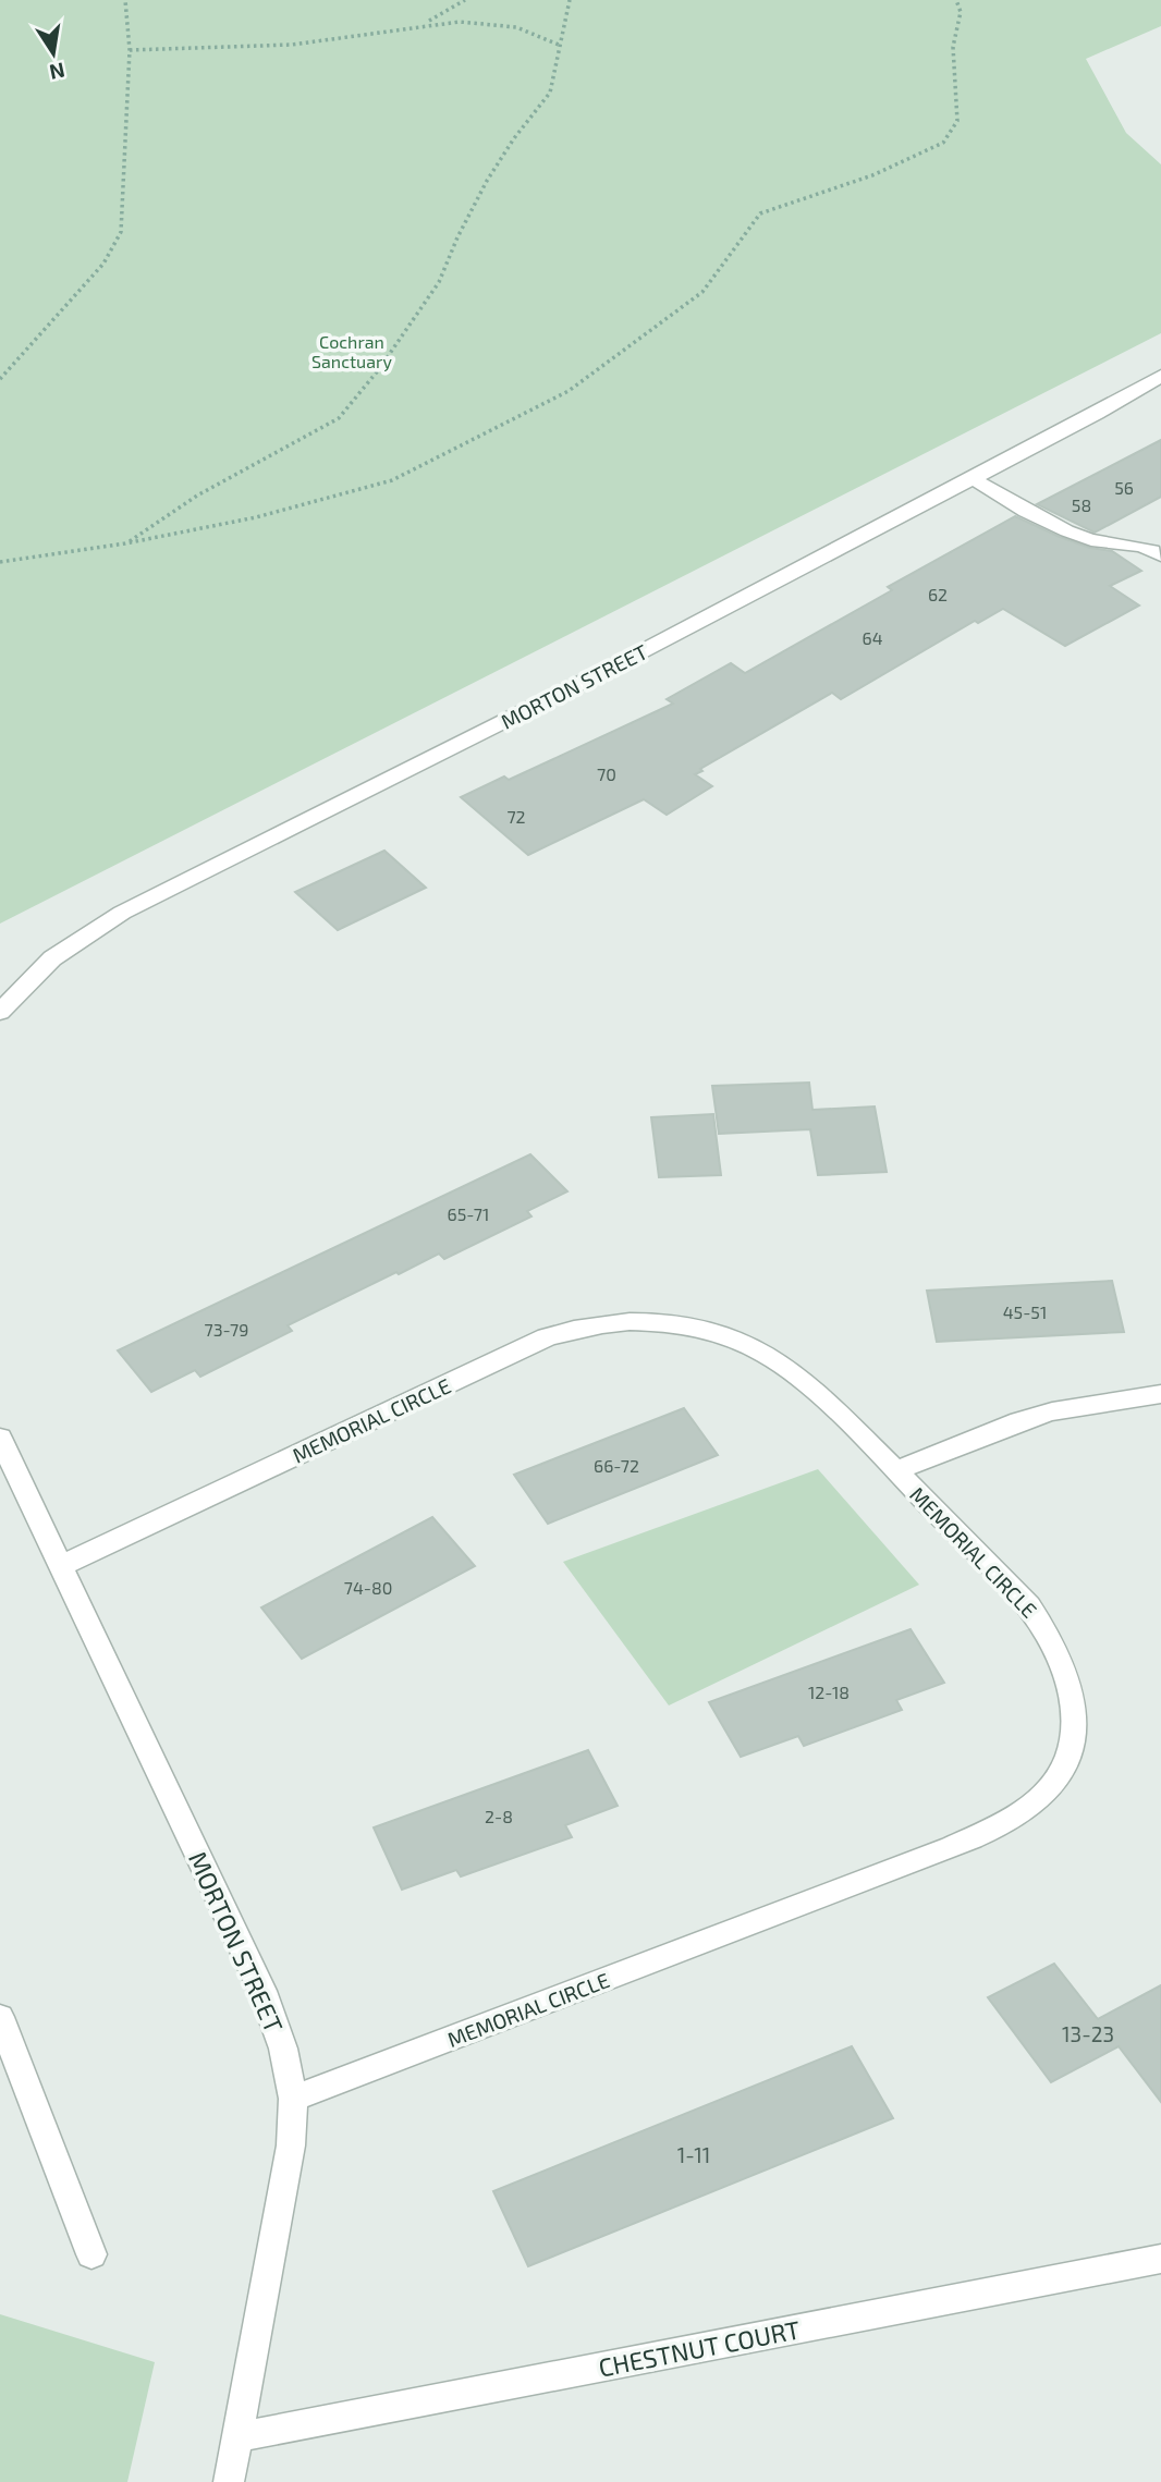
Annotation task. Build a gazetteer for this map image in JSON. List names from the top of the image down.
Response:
{
  "streets": {
    "street": ["MORTON STREET", "MEMORIAL CIRCLE", "CHESTNUT COURT"]
  },
  "crossings": [
    ["MORTON STREET", "MEMORIAL CIRCLE"],
    ["MORTON STREET", "CHESTNUT COURT"]
  ],
  "parks": ["Cochran Sanctuary"],
  "house_numbers": [
    "56",
    "58",
    "62",
    "64",
    "70",
    "72",
    "65-71",
    "45-51",
    "73-79",
    "66-72",
    "74-80",
    "12-18",
    "2-8",
    "13-23",
    "1-11"
  ],
  "north": "bottom"
}
